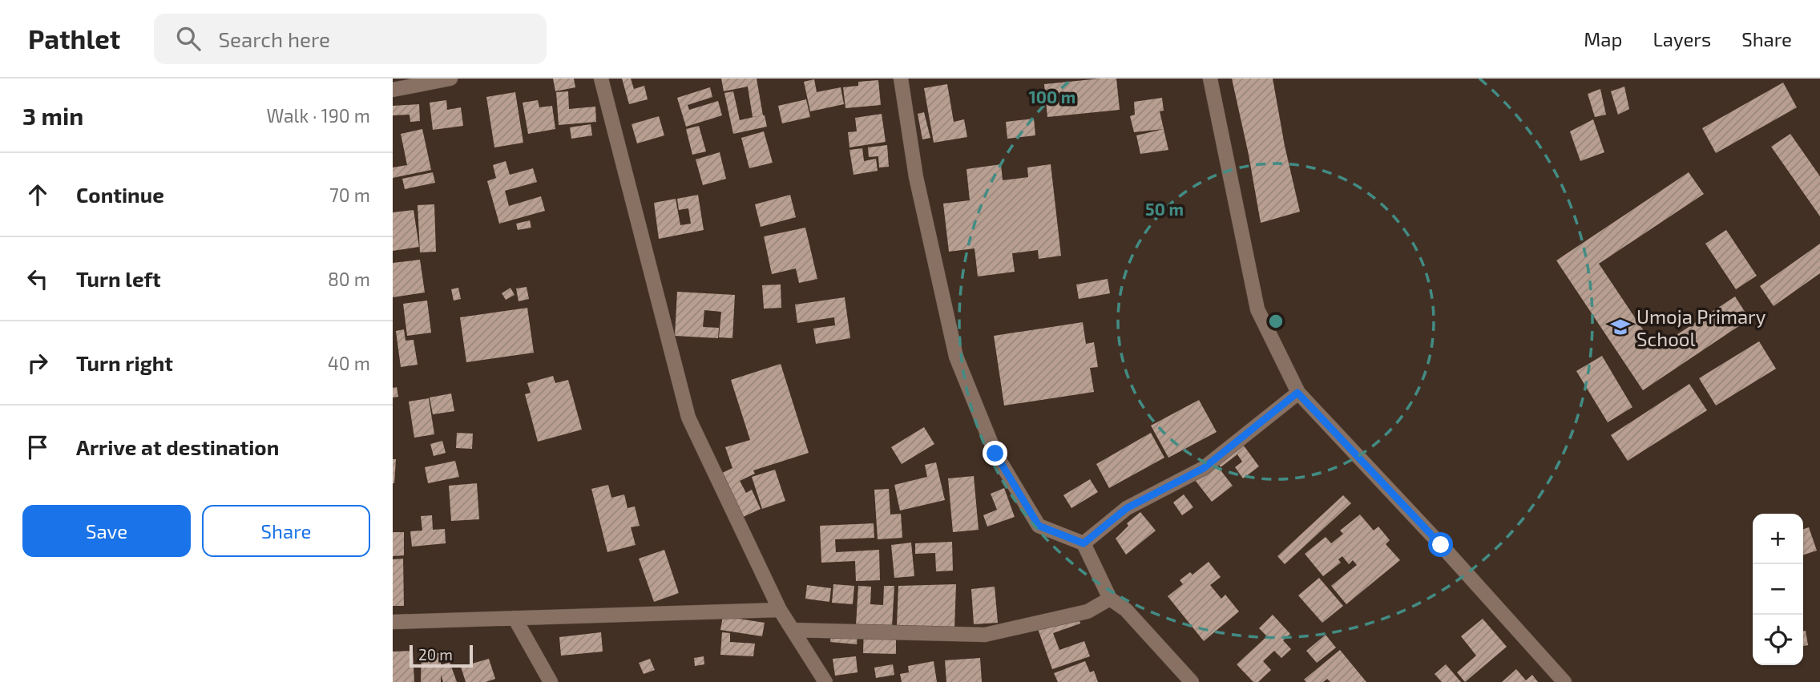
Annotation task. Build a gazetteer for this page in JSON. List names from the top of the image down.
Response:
{
  "places": {
    "school or university": ["Umoja Primary School"]
  },
  "scale_bar": "20 m",
  "page": {
    "header": "Pathlet",
    "search": "Search here",
    "nav": ["Map", "Layers", "Share"],
    "heading": ["3 min", "Walk · 190 m"],
    "list": [
      ["Continue", "70 m"],
      ["Turn left", "80 m"],
      ["Turn right", "40 m"],
      "Arrive at destination"
    ],
    "buttons": ["Save", "Share"],
    "map_buttons": ["+", "−"],
    "scale": "20 m"
  },
  "rings": ["100 m", "50 m"]
}
